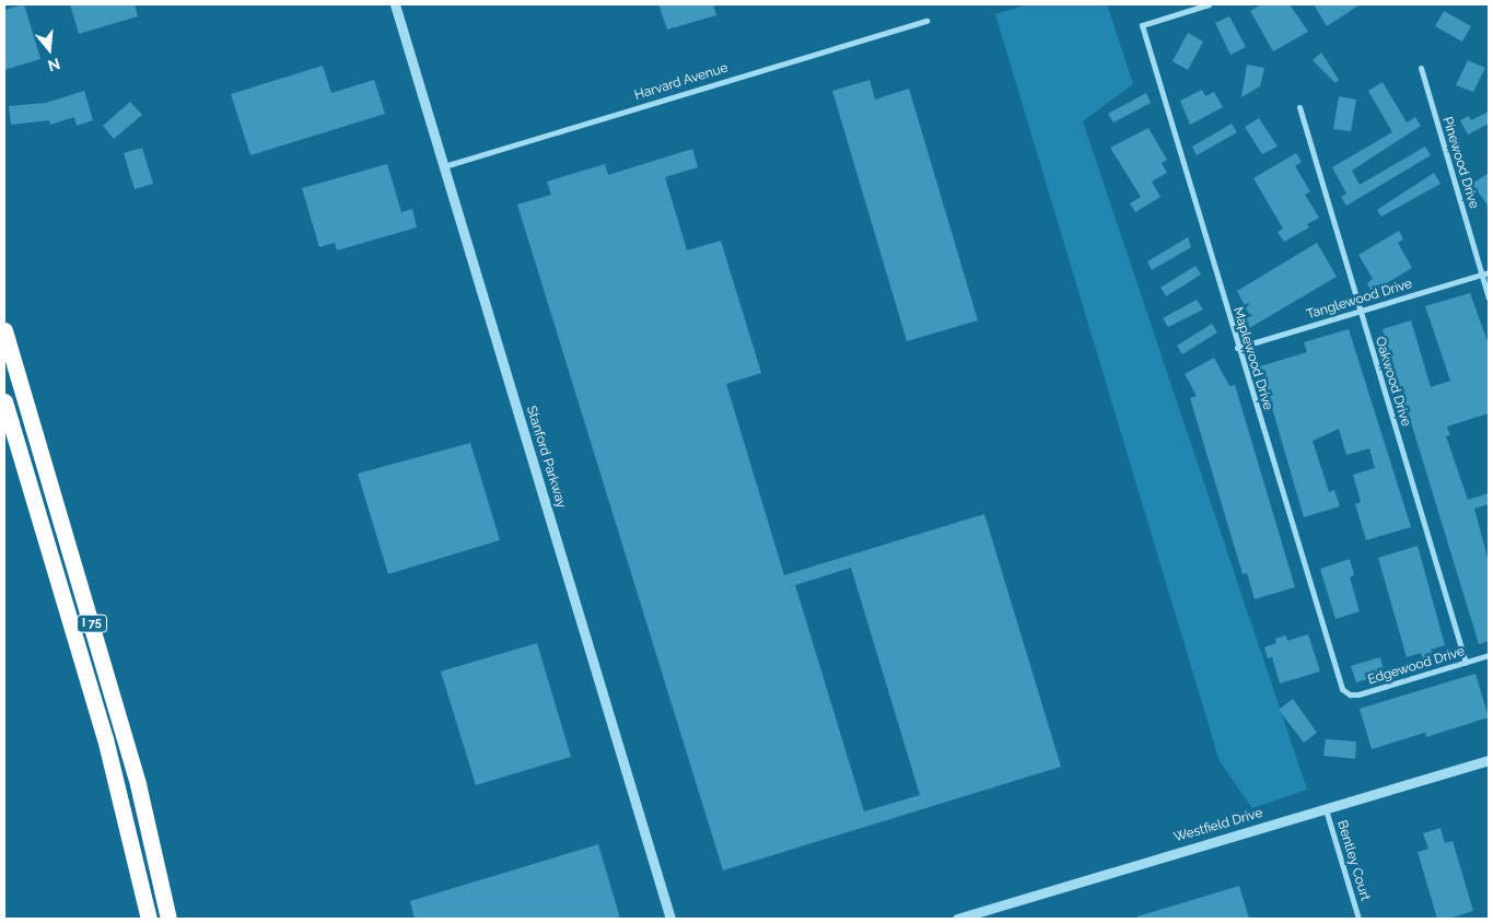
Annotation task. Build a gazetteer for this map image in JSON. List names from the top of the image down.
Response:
{
  "streets": {
    "highway": ["I 75"],
    "street": [
      "Harvard Avenue",
      "Pinewood Drive",
      "Tanglewood Drive",
      "Maplewood Drive",
      "Oakwood Drive",
      "Stanford Parkway",
      "Edgewood Drive",
      "Westfield Drive",
      "Bentley Court"
    ]
  },
  "crossings": [
    ["Harvard Avenue", "Stanford Parkway"],
    ["Pinewood Drive", "Tanglewood Drive"],
    ["Tanglewood Drive", "Maplewood Drive"],
    ["Tanglewood Drive", "Oakwood Drive"],
    ["Maplewood Drive", "Edgewood Drive"],
    ["Oakwood Drive", "Edgewood Drive"],
    ["Westfield Drive", "Bentley Court"]
  ],
  "north": "bottom"
}
